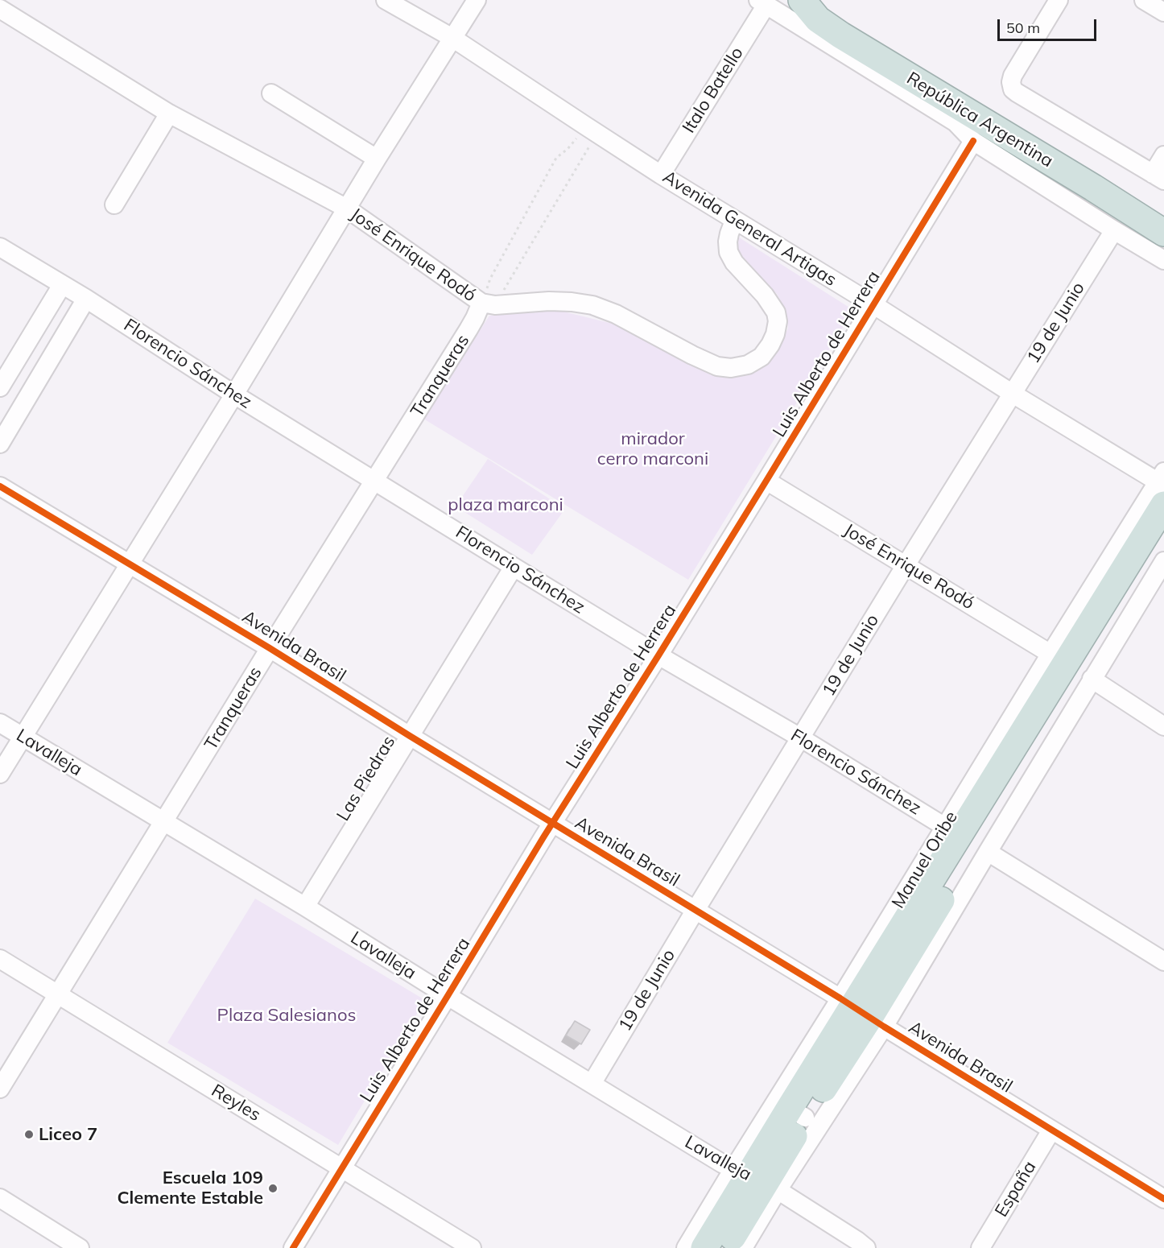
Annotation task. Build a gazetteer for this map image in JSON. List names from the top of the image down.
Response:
{
  "streets": {
    "highway": ["República Argentina", "Manuel Oribe"],
    "street": [
      "Italo Batello",
      "Avenida General Artigas",
      "José Enrique Rodó",
      "19 de Junio",
      "Luis Alberto de Herrera",
      "Florencio Sánchez",
      "Tranqueras",
      "Avenida Brasil",
      "Lavalleja",
      "Las Piedras",
      "Reyles",
      "España"
    ]
  },
  "crossings": [
    ["Italo Batello", "Avenida General Artigas"],
    ["Avenida General Artigas", "José Enrique Rodó"],
    ["Avenida General Artigas", "19 de Junio"],
    ["Avenida General Artigas", "Luis Alberto de Herrera"],
    ["Avenida General Artigas", "Manuel Oribe"],
    ["José Enrique Rodó", "19 de Junio"],
    ["José Enrique Rodó", "Luis Alberto de Herrera"],
    ["José Enrique Rodó", "Tranqueras"],
    ["José Enrique Rodó", "Manuel Oribe"],
    ["19 de Junio", "Florencio Sánchez"],
    ["19 de Junio", "Avenida Brasil"],
    ["19 de Junio", "Lavalleja"],
    ["Luis Alberto de Herrera", "Florencio Sánchez"],
    ["Luis Alberto de Herrera", "Avenida Brasil"],
    ["Luis Alberto de Herrera", "Lavalleja"],
    ["Luis Alberto de Herrera", "Reyles"],
    ["Florencio Sánchez", "Tranqueras"],
    ["Florencio Sánchez", "Las Piedras"],
    ["Florencio Sánchez", "Manuel Oribe"],
    ["Tranqueras", "Avenida Brasil"],
    ["Tranqueras", "Lavalleja"],
    ["Tranqueras", "Reyles"],
    ["Avenida Brasil", "Las Piedras"],
    ["Avenida Brasil", "Manuel Oribe"],
    ["Avenida Brasil", "España"],
    ["Lavalleja", "Las Piedras"],
    ["Lavalleja", "Manuel Oribe"]
  ],
  "parks": ["mirador cerro marconi", "plaza marconi", "Plaza Salesianos"],
  "places": ["Liceo 7", "Escuela 109 Clemente Estable"],
  "scale_bar": "50 m"
}
